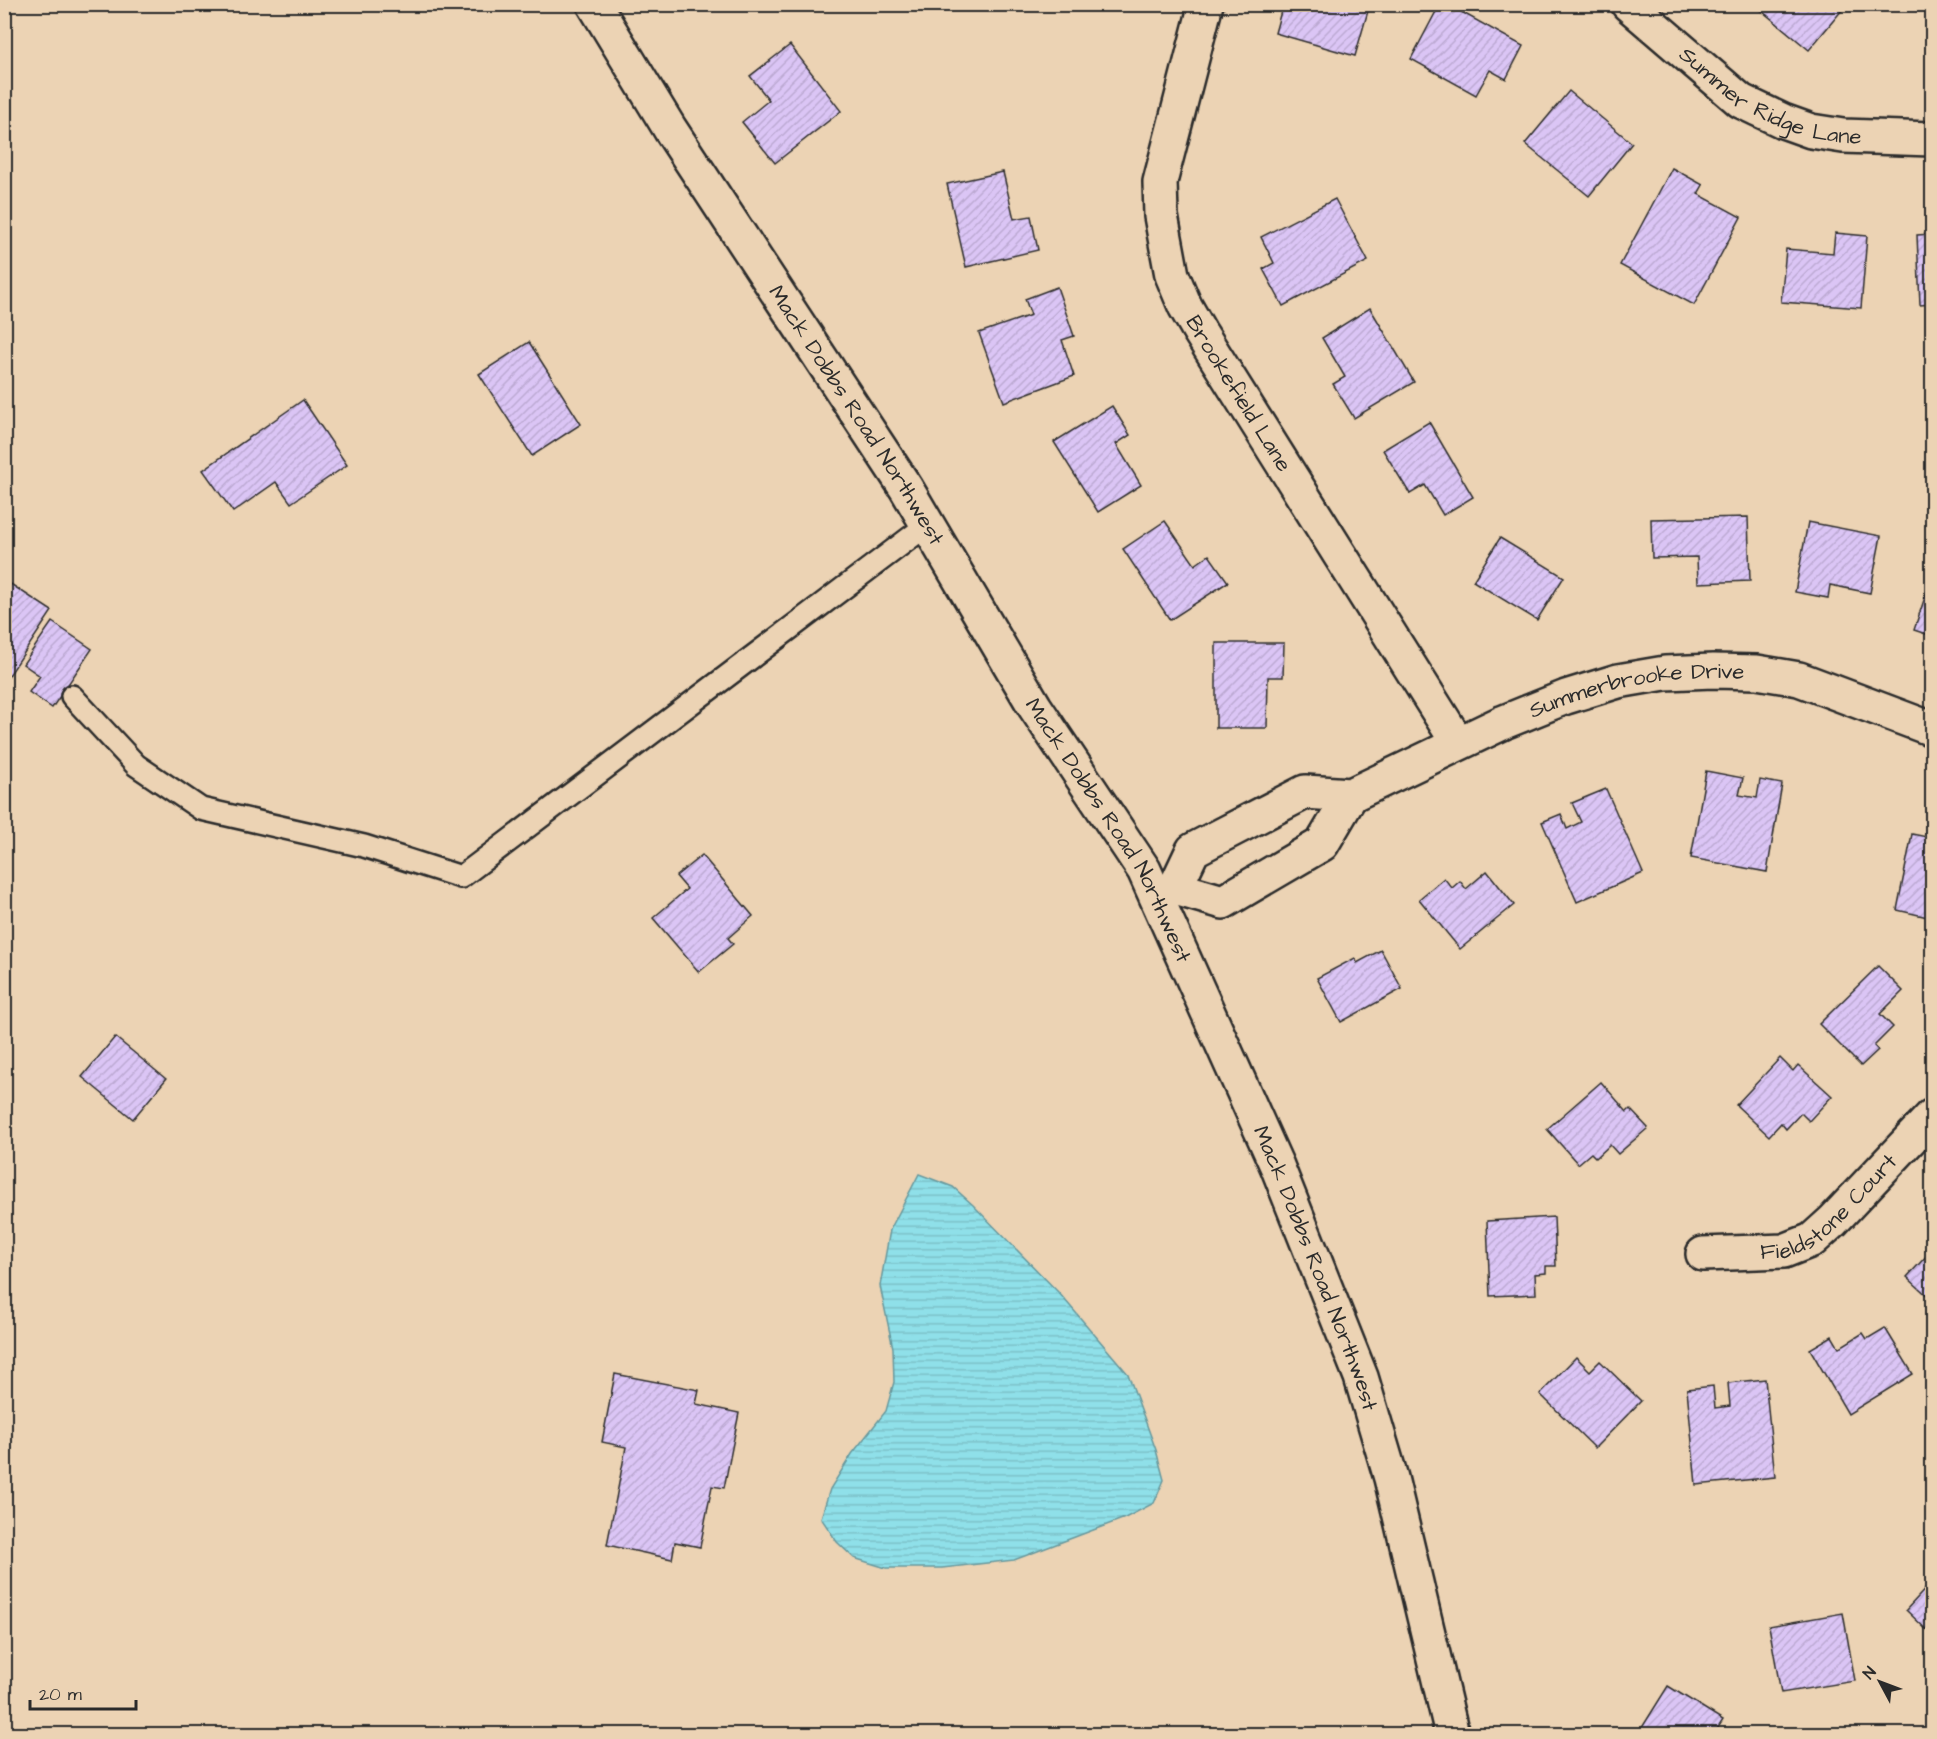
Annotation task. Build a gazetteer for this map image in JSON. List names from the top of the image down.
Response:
{
  "streets": {
    "street": [
      "Summer Ridge Lane",
      "Brookefield Lane",
      "Mack Dobbs Road Northwest",
      "Summerbrooke Drive",
      "Fieldstone Court"
    ]
  },
  "crossings": [
    ["Brookefield Lane", "Summerbrooke Drive"],
    ["Mack Dobbs Road Northwest", "Summerbrooke Drive"]
  ],
  "scale_bar": "20 m",
  "north": "top left"
}
